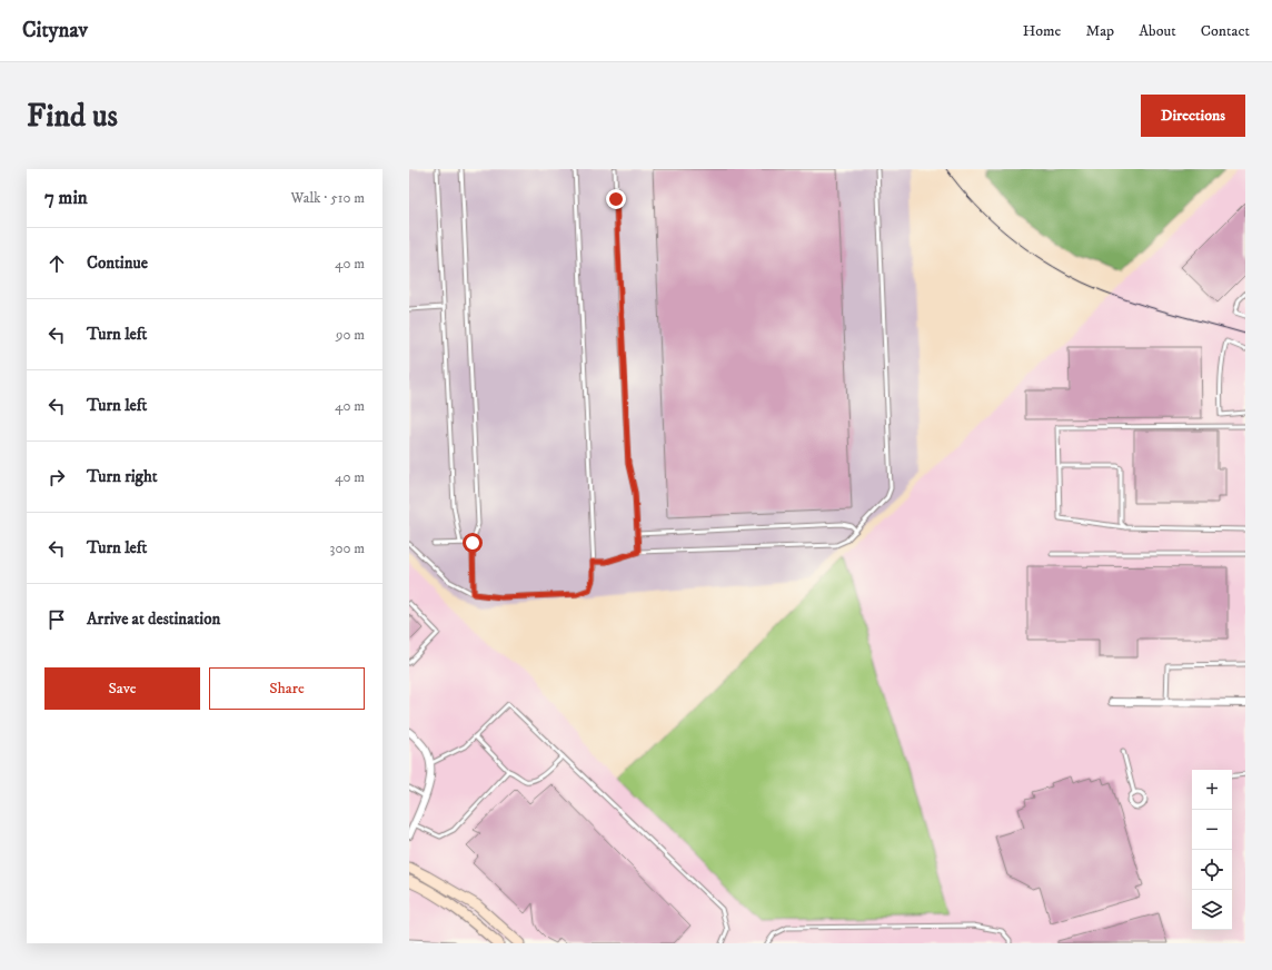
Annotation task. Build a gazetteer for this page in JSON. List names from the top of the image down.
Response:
{
  "page": {
    "header": "Citynav",
    "nav": [
      "Home",
      "Map",
      "About",
      "Contact"
    ],
    "buttons": [
      "Directions",
      ["Save", "Share"]
    ],
    "title": "Find us",
    "heading": ["7 min", "Walk · 510 m"],
    "list": [
      ["Continue", "40 m"],
      ["Turn left", "90 m"],
      ["Turn left", "40 m"],
      ["Turn right", "40 m"],
      ["Turn left", "300 m"],
      "Arrive at destination"
    ],
    "map_buttons": ["+", "−"]
  }
}
